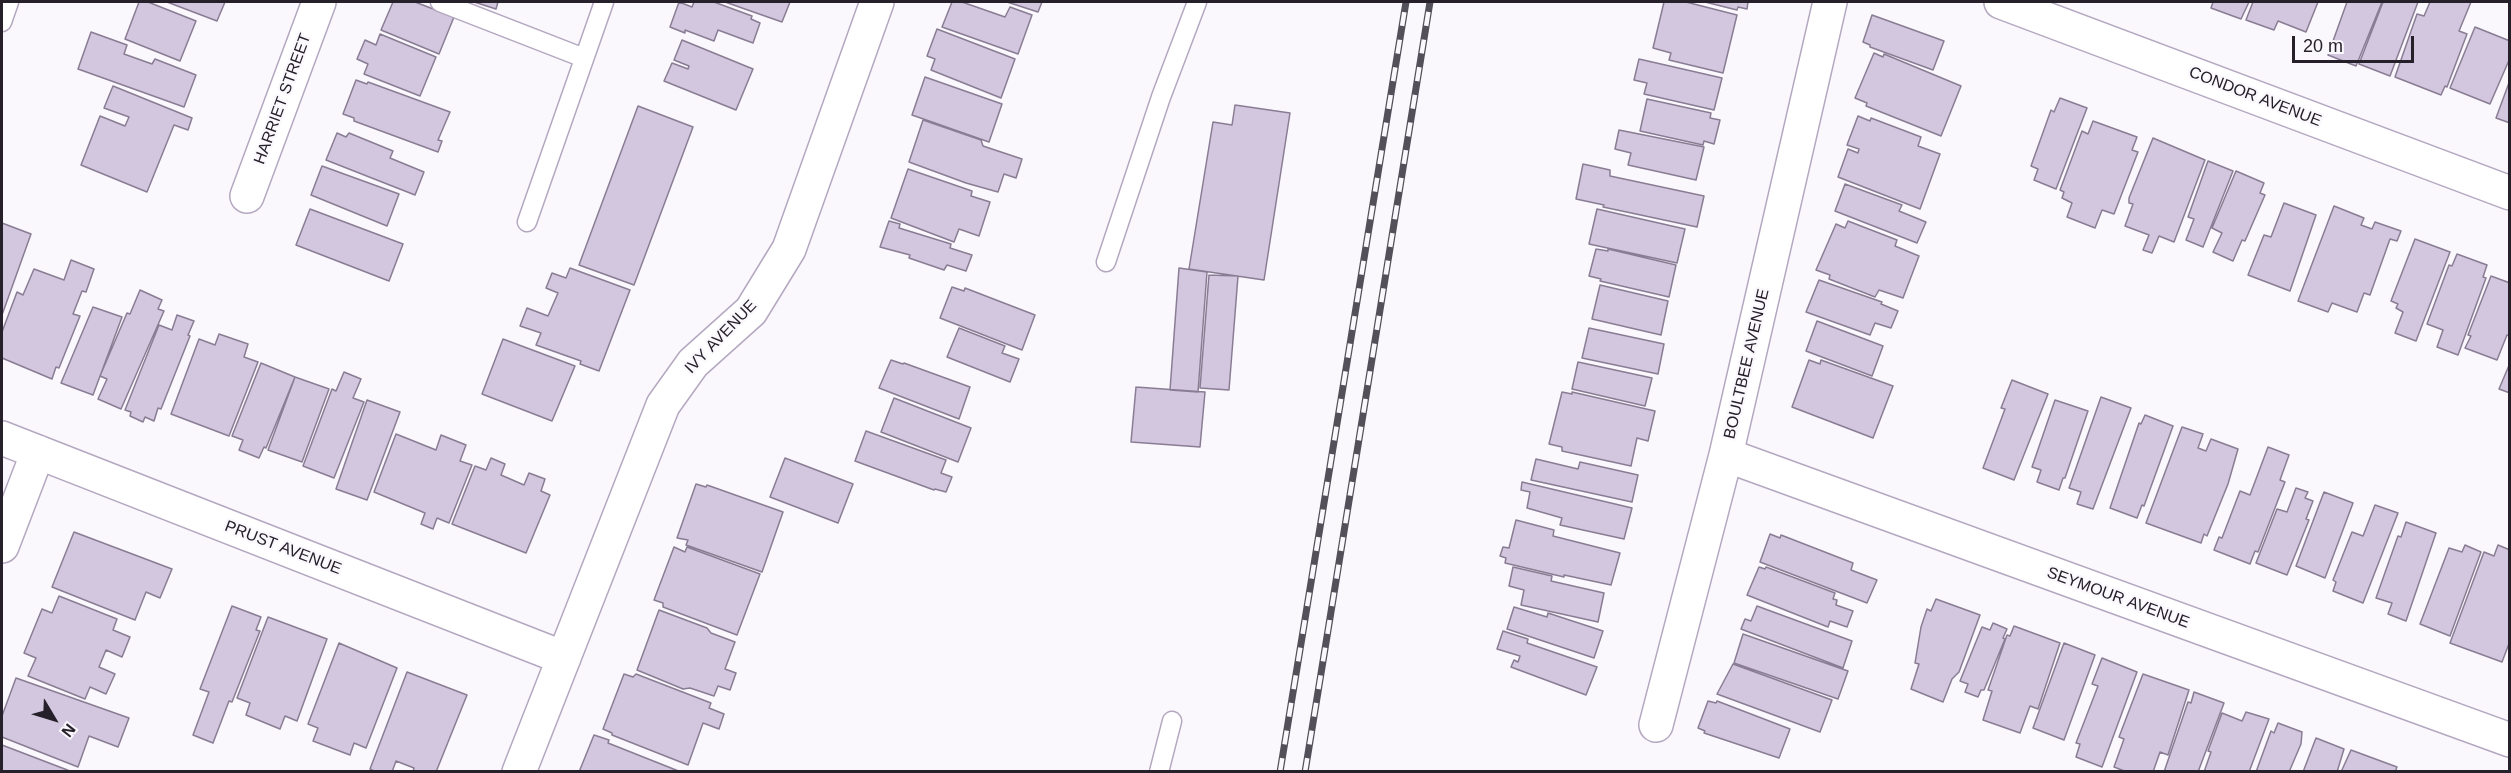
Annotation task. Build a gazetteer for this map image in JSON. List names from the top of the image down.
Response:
{
  "streets": {
    "street": [
      "CONDOR AVENUE",
      "HARRIET STREET",
      "IVY AVENUE",
      "BOULTBEE AVENUE",
      "PRUST AVENUE",
      "SEYMOUR AVENUE"
    ]
  },
  "crossings": [
    ["IVY AVENUE", "PRUST AVENUE"],
    ["BOULTBEE AVENUE", "SEYMOUR AVENUE"]
  ],
  "scale_bar": "20 m",
  "north": "bottom right"
}
